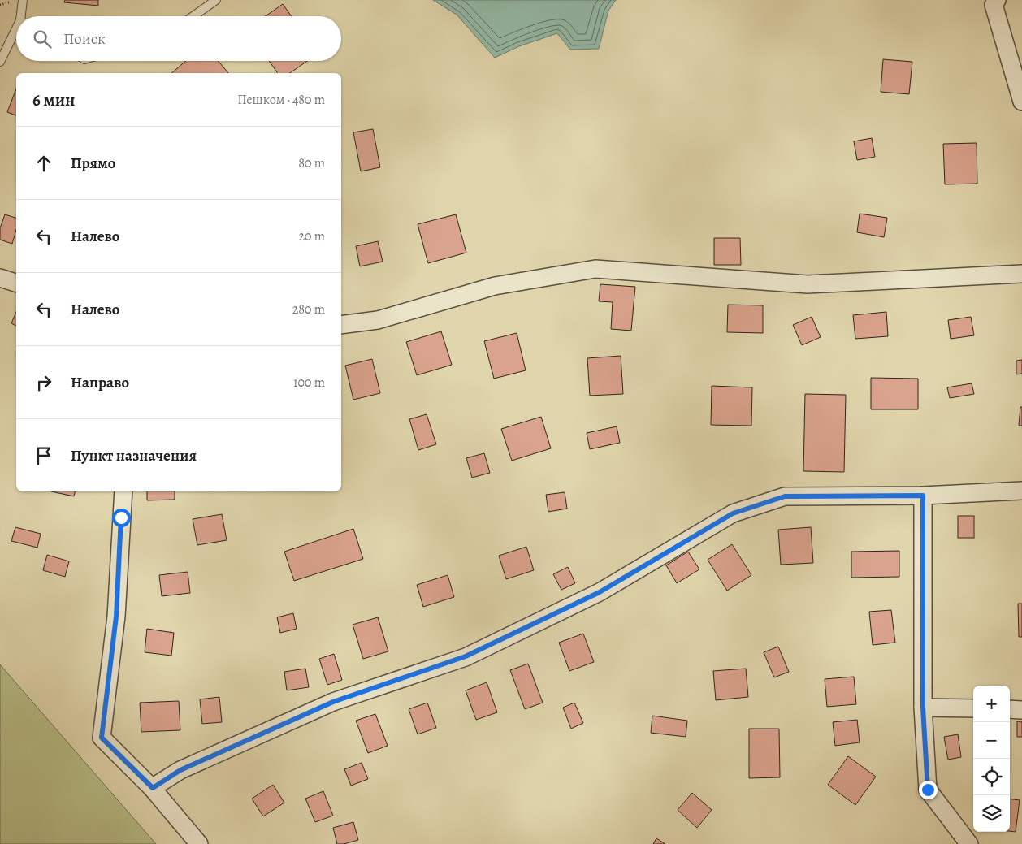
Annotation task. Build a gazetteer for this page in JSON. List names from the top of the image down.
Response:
{
  "page": {
    "search": "Поиск",
    "heading": ["6 мин", "Пешком · 480 m"],
    "list": [
      ["Прямо", "80 m"],
      ["Налево", "20 m"],
      ["Налево", "280 m"],
      ["Направо", "100 m"],
      "Пункт назначения"
    ],
    "map_buttons": ["+", "−"]
  }
}
